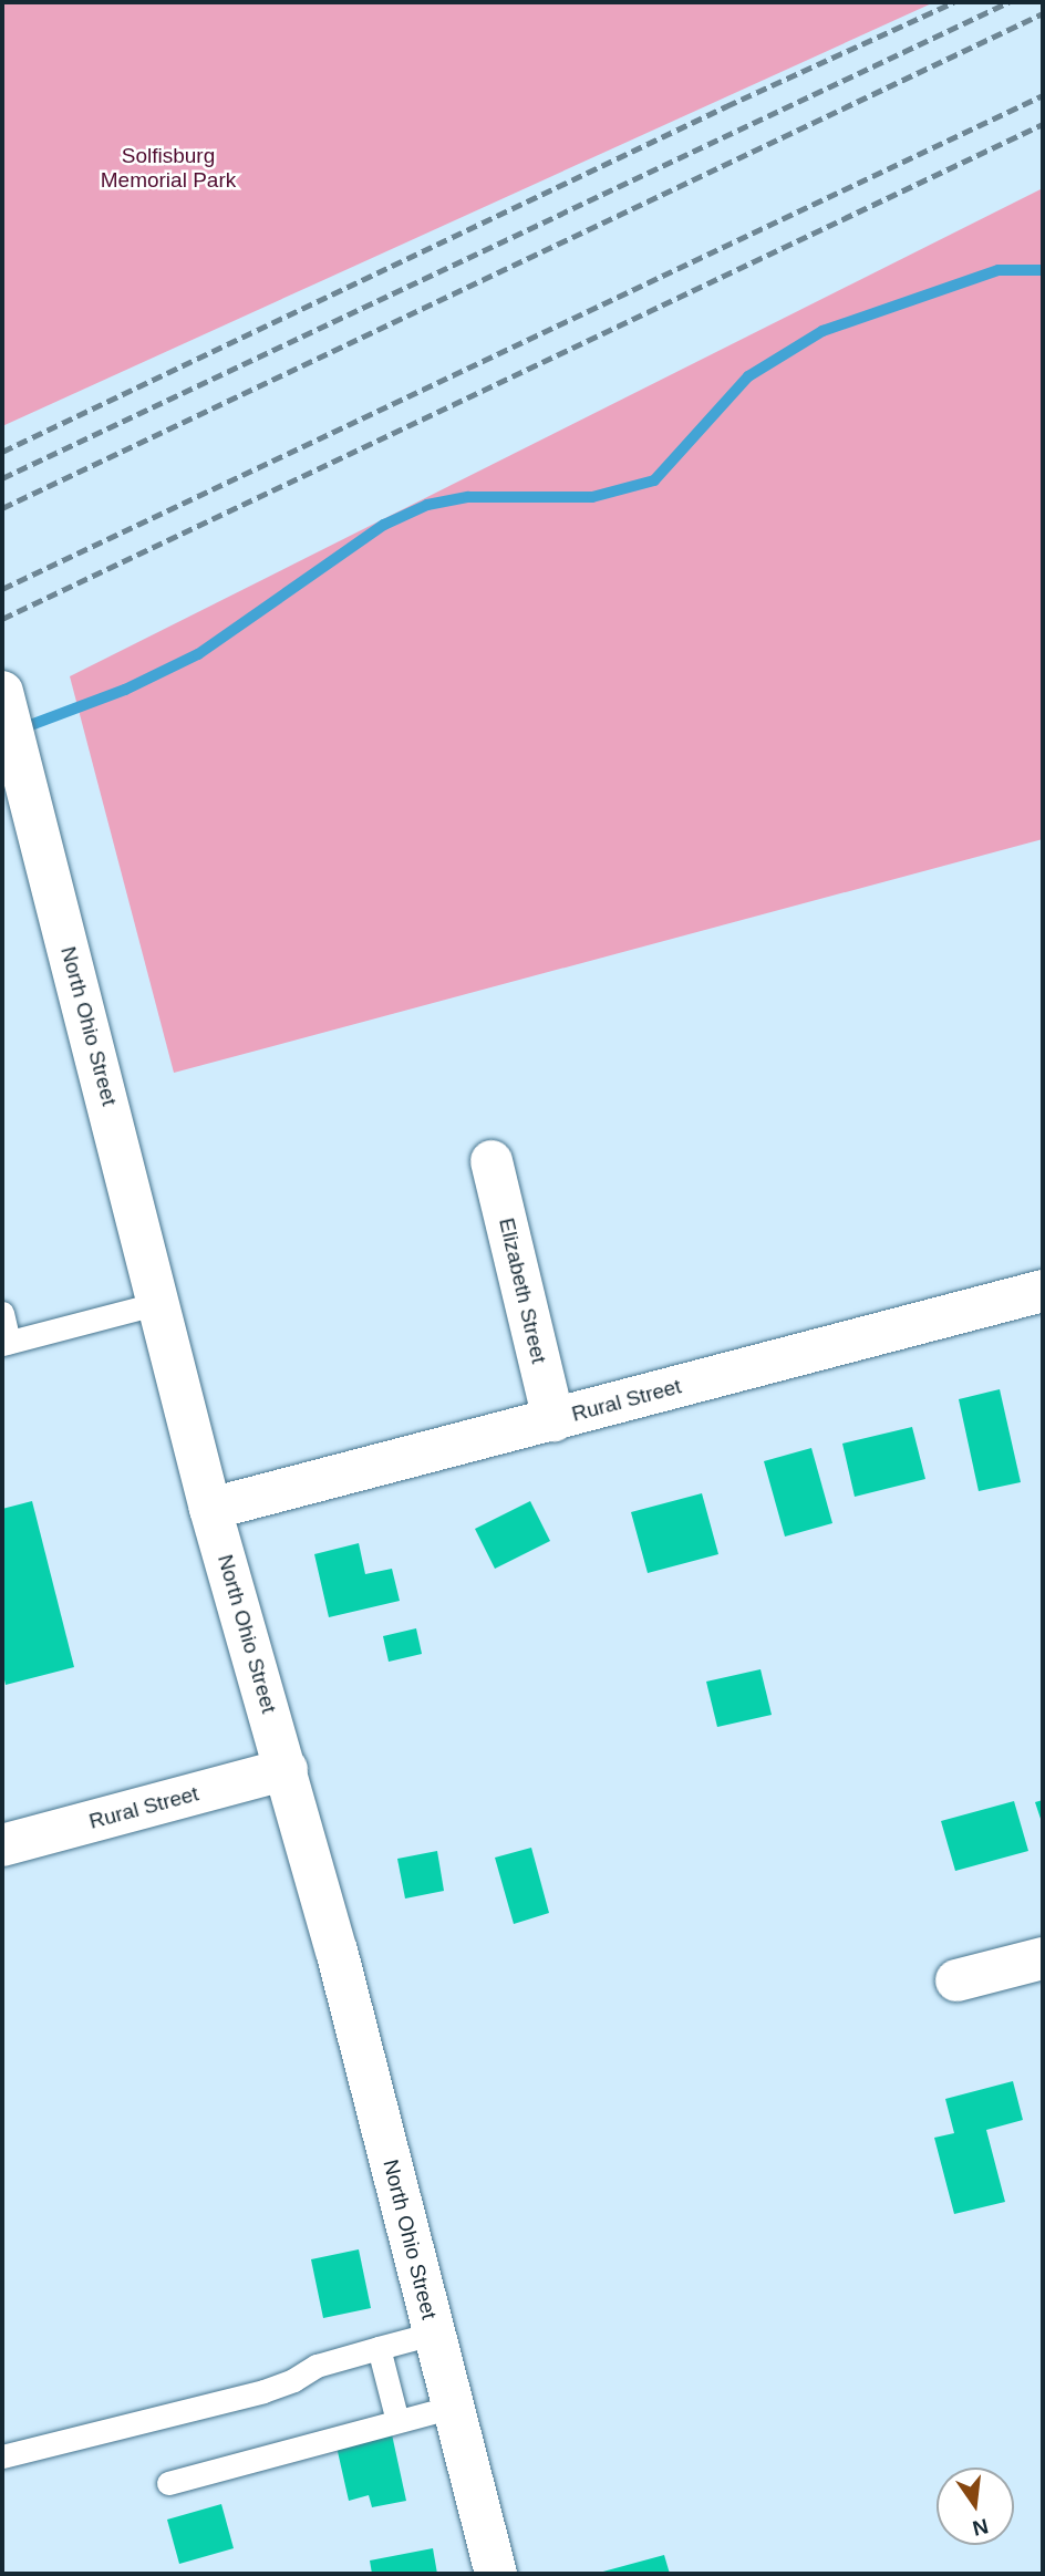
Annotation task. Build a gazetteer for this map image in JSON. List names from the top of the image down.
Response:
{
  "streets": {
    "street": ["North Ohio Street", "Elizabeth Street", "Rural Street"]
  },
  "crossings": [
    ["North Ohio Street", "Rural Street"],
    ["Elizabeth Street", "Rural Street"]
  ],
  "parks": ["Solfisburg Memorial Park"],
  "north": "bottom"
}
